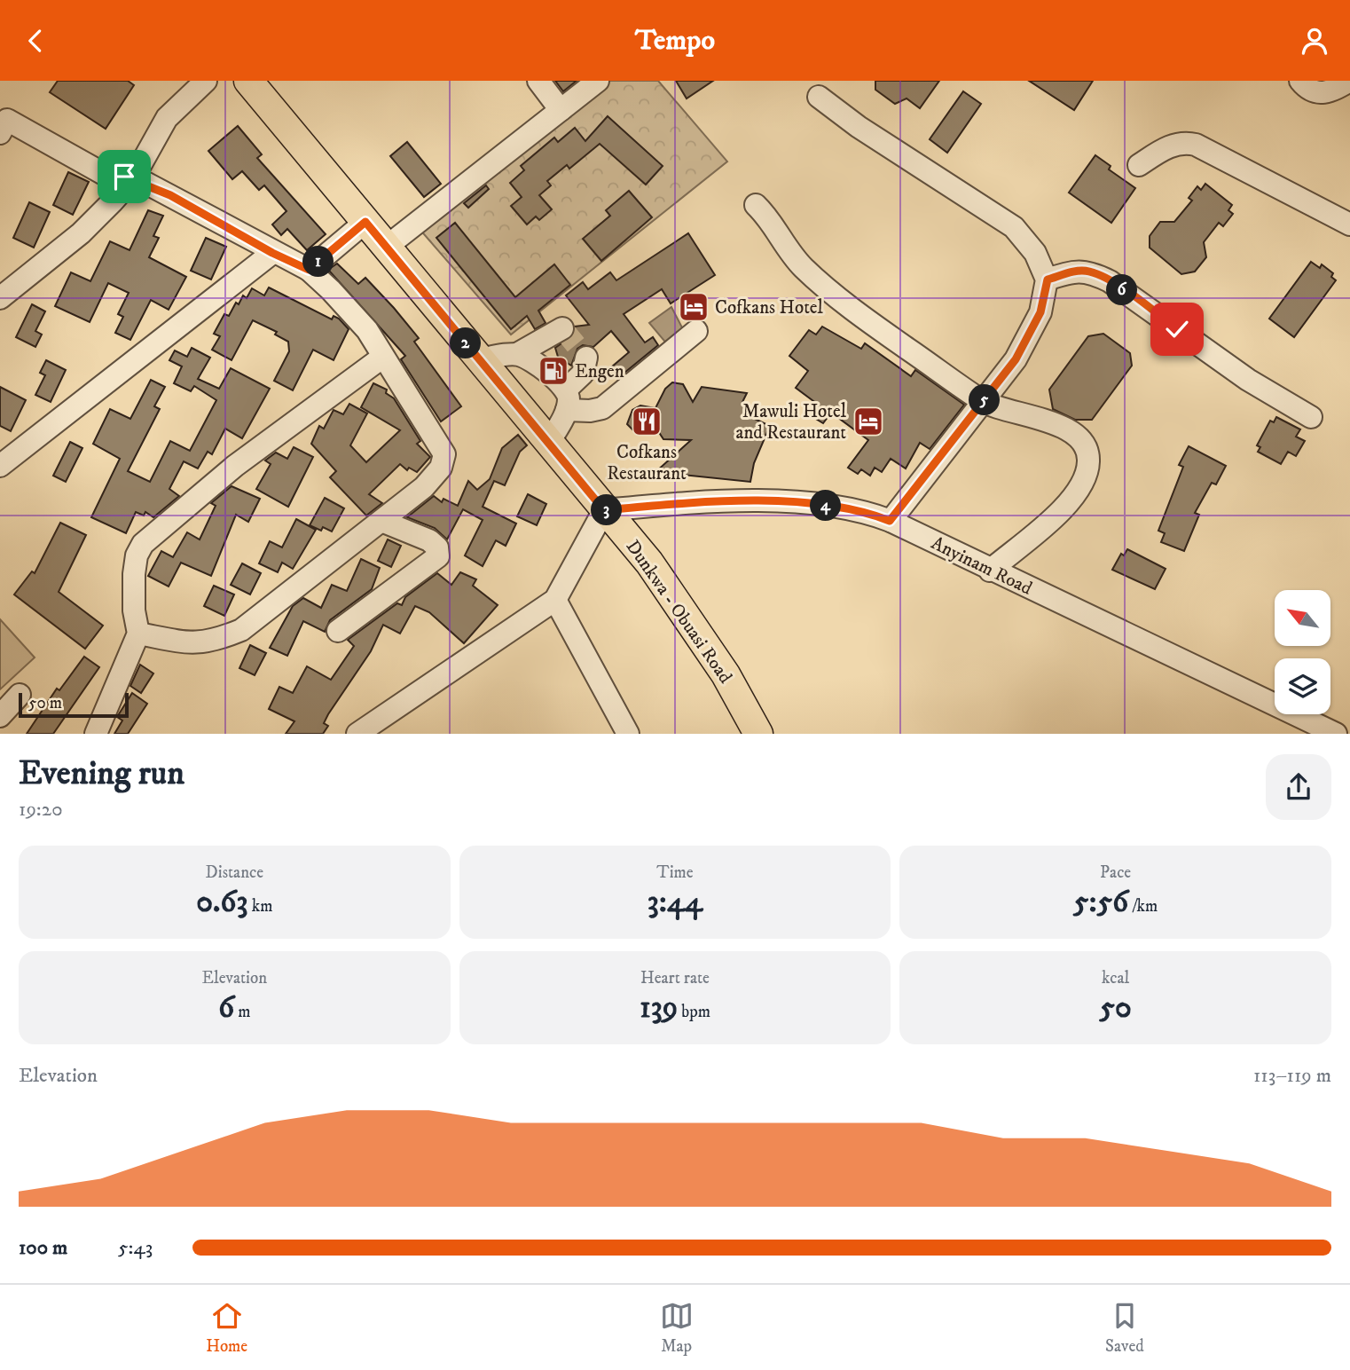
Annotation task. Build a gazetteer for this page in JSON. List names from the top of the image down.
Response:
{
  "streets": {
    "main road": ["Dunkwa - Obuasi Road"],
    "street": ["Anyinam Road"]
  },
  "crossings": [
    ["Anyinam Road", "Dunkwa - Obuasi Road"]
  ],
  "places": {
    "hotel": ["Cofkans Hotel", "Mawuli Hotel and Restaurant"],
    "fuel station": ["Engen"],
    "restaurant": ["Cofkans Restaurant"]
  },
  "scale_bar": "50 m",
  "north": "top left",
  "page": {
    "header": "Tempo",
    "pins": [
      "1",
      "6",
      "2",
      "5",
      "4",
      "3"
    ],
    "scale": "50 m",
    "heading": ["Evening run", "19:20"],
    "stats": [
      ["Distance", "0.63 km"],
      ["Time", "3:44"],
      ["Pace", "5:56 /km"],
      ["Elevation", "6 m"],
      ["Heart rate", "139 bpm"],
      ["kcal", "50"]
    ],
    "chart": ["Elevation", "113–119 m"],
    "list": [
      {
        "name": "100 m",
        "note": "5:43"
      }
    ],
    "tabs": ["Home", "Map", "Saved"]
  }
}
